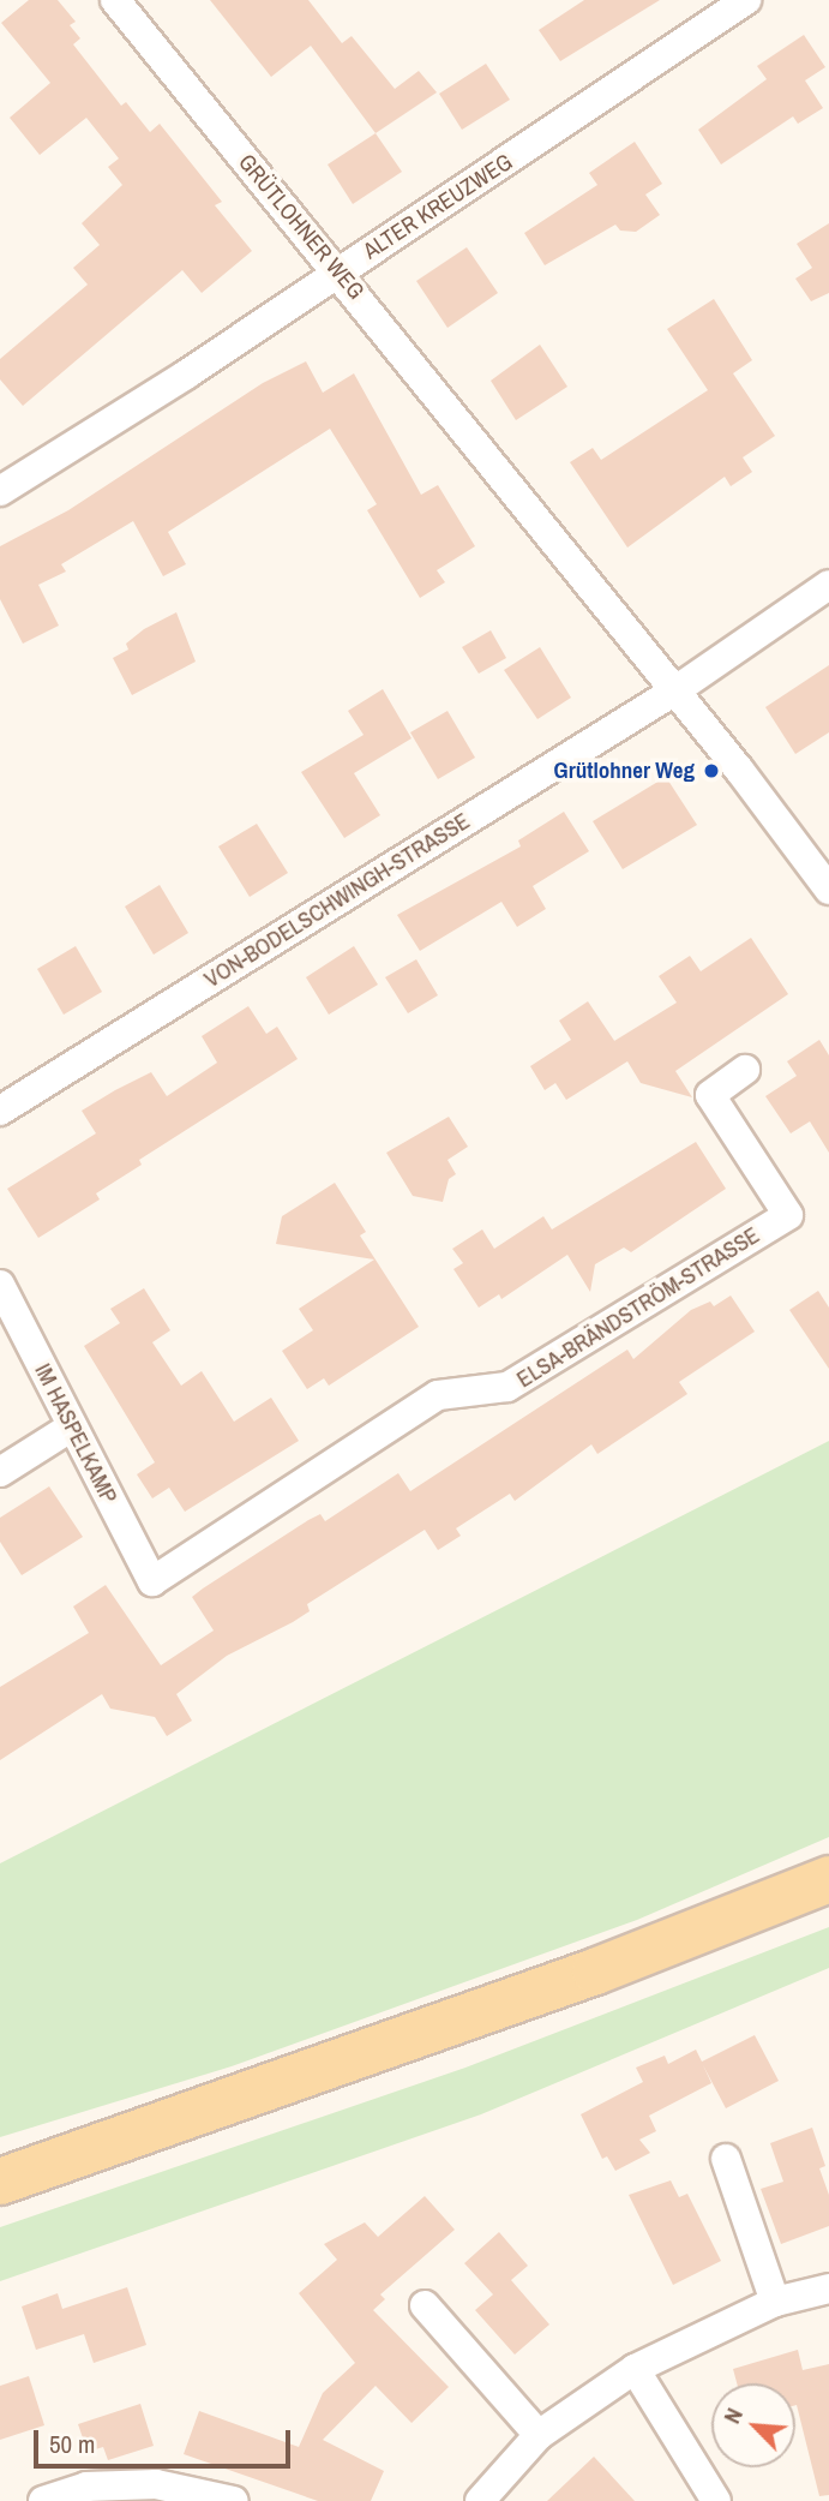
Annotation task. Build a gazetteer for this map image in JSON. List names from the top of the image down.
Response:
{
  "streets": {
    "street": [
      "ALTER KREUZWEG",
      "GRÜTLOHNER WEG",
      "VON-BODELSCHWINGH-STRASSE",
      "ELSA-BRÄNDSTRÖM-STRASSE",
      "IM HASPELKAMP"
    ]
  },
  "crossings": [
    ["ALTER KREUZWEG", "GRÜTLOHNER WEG"],
    ["GRÜTLOHNER WEG", "VON-BODELSCHWINGH-STRASSE"],
    ["ELSA-BRÄNDSTRÖM-STRASSE", "IM HASPELKAMP"]
  ],
  "places": ["Grütlohner Weg"],
  "scale_bar": "50 m",
  "north": "top left"
}
